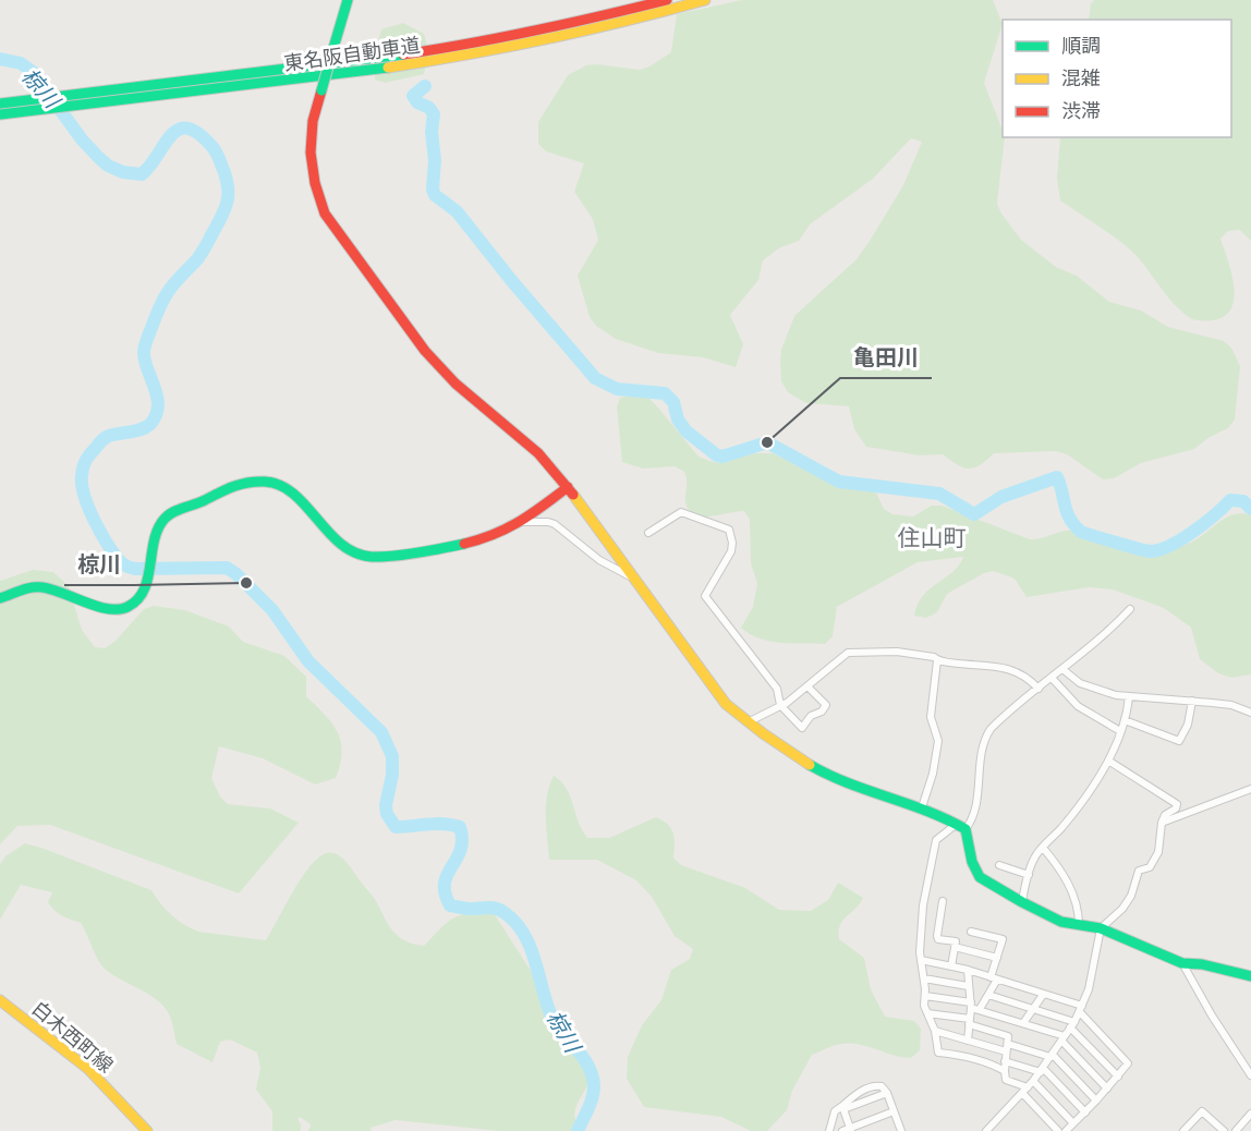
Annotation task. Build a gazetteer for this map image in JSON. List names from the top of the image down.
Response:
{
  "streets": {
    "main road": ["東名阪自動車道", "白木西町線"]
  },
  "districts": ["住山町"],
  "water": ["椋川"],
  "places": ["亀田川", "椋川"],
  "legend": ["順調", "混雑", "渋滞"]
}
